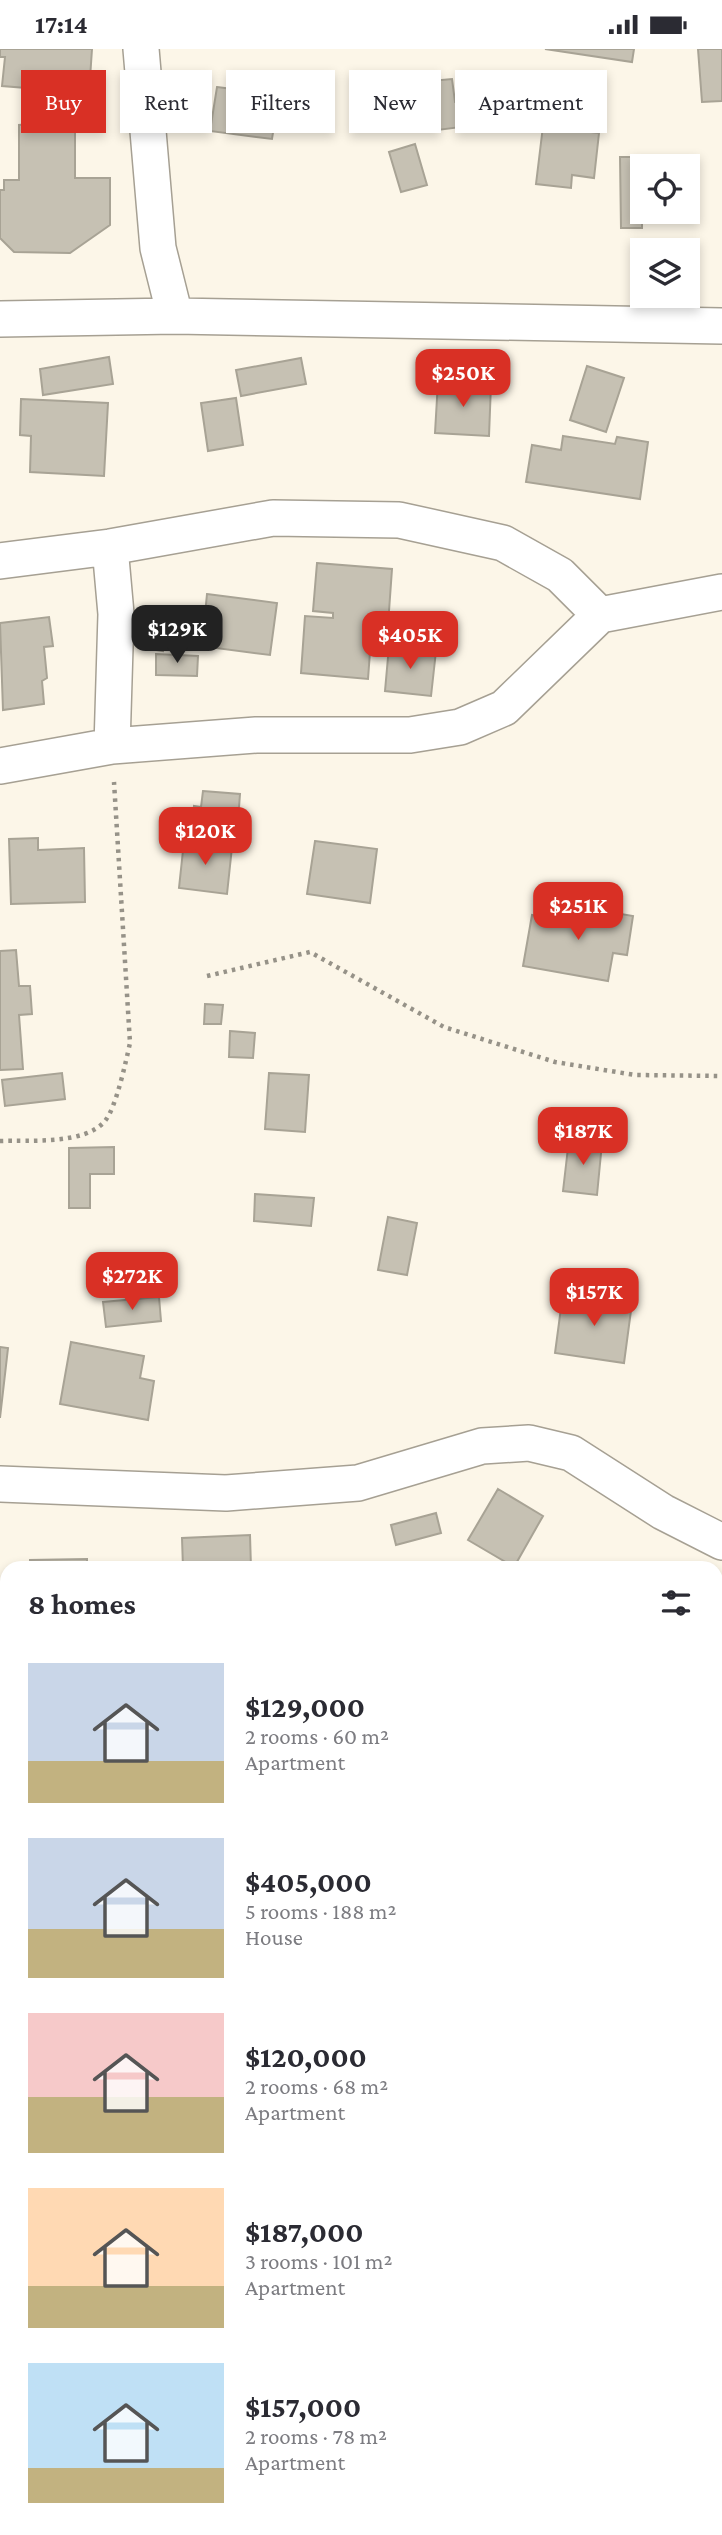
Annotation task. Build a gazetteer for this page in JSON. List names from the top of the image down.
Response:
{
  "page": {
    "status": "17:14",
    "chip": [
      "Buy",
      "Rent",
      "Filters",
      "New",
      "Apartment"
    ],
    "price": [
      "$250K",
      "$129K",
      "$405K",
      "$120K",
      "$251K",
      "$187K",
      "$272K",
      "$157K"
    ],
    "heading": "8 homes",
    "list": [
      {
        "name": "$129,000",
        "note": "2 rooms · 60 m² · Apartment"
      },
      {
        "name": "$405,000",
        "note": "5 rooms · 188 m² · House"
      },
      {
        "name": "$120,000",
        "note": "2 rooms · 68 m² · Apartment"
      },
      {
        "name": "$187,000",
        "note": "3 rooms · 101 m² · Apartment"
      },
      {
        "name": "$157,000",
        "note": "2 rooms · 78 m² · Apartment"
      }
    ]
  }
}
